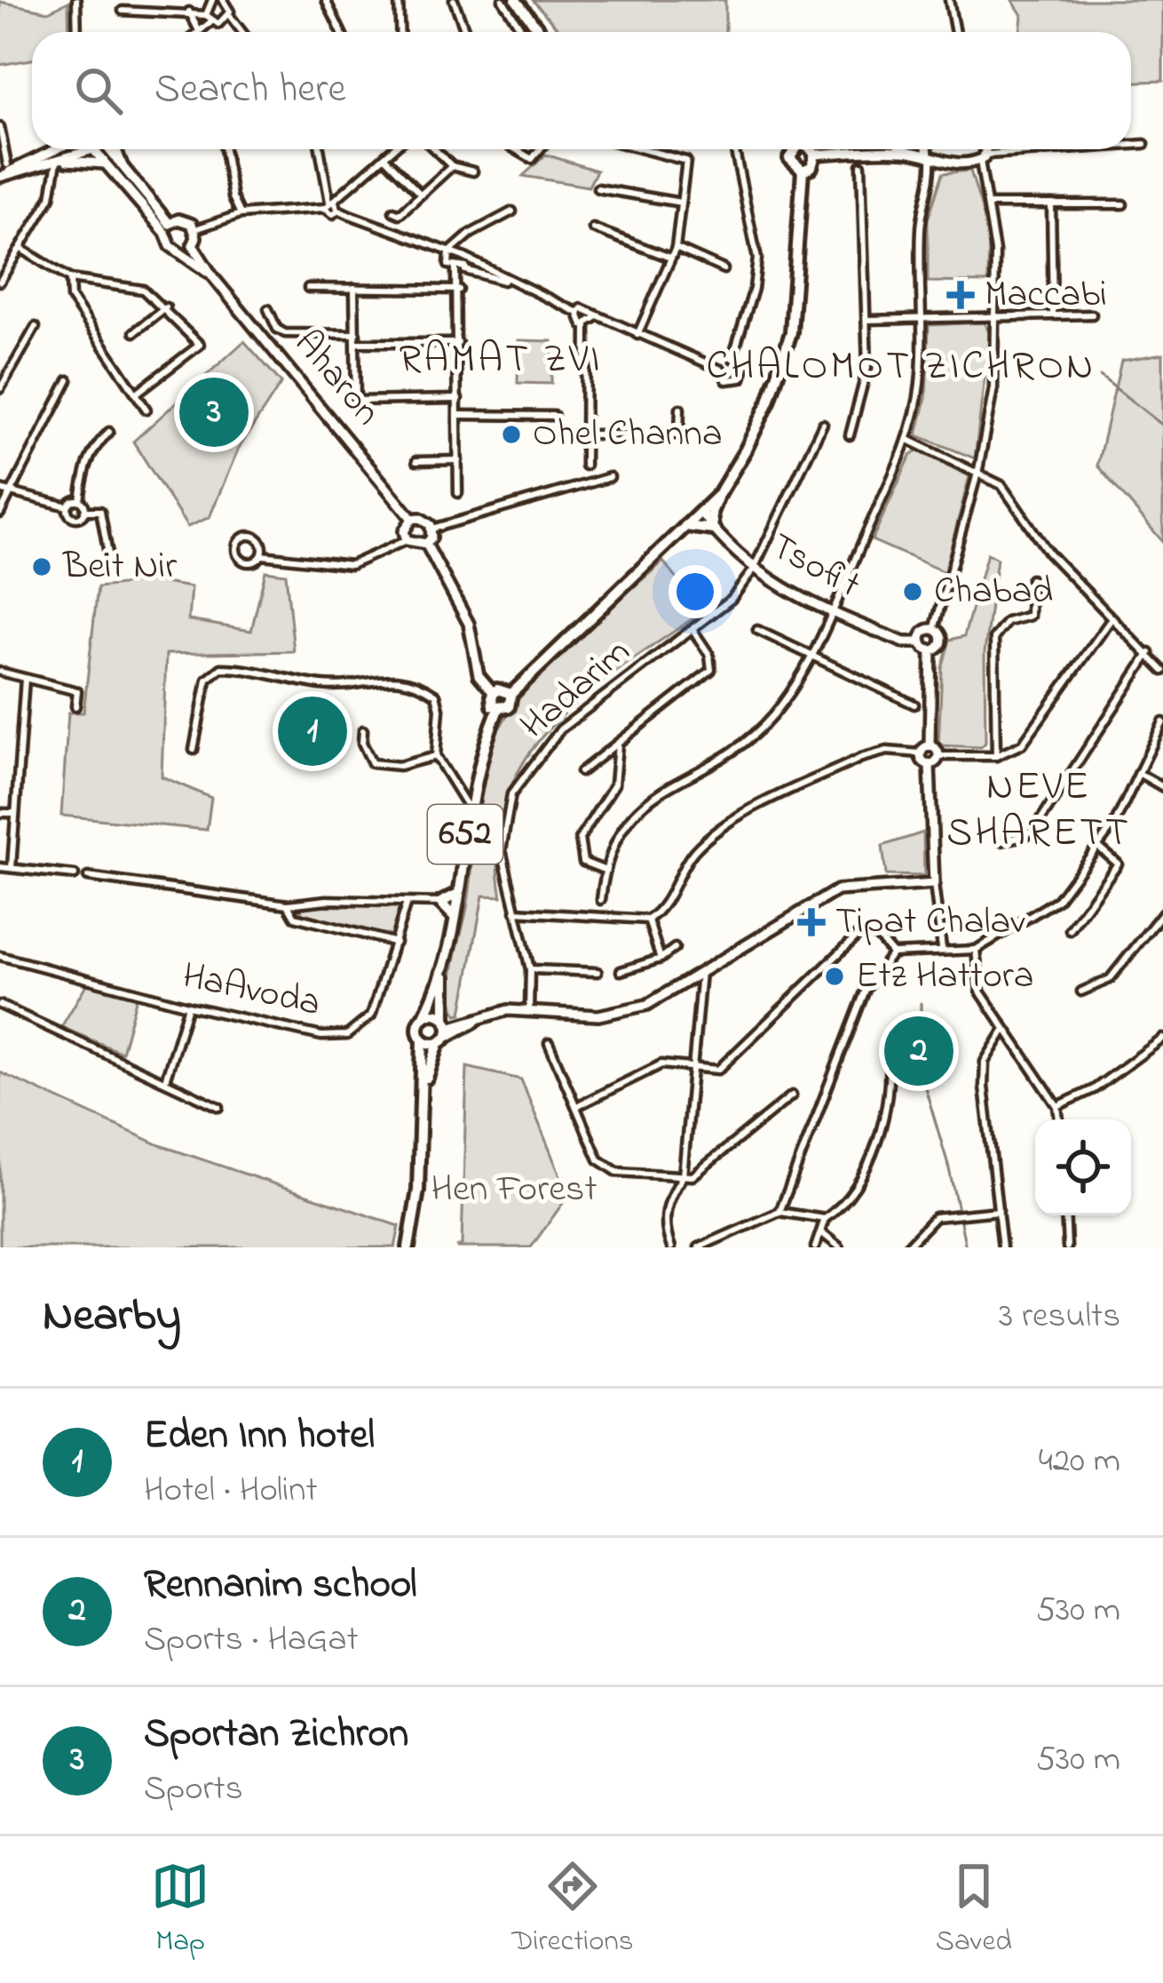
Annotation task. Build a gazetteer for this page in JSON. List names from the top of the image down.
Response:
{
  "streets": {
    "main road": ["652"],
    "street": [
      "Aharon",
      "Tsofit",
      "Hadarim",
      "HaAvoda"
    ]
  },
  "crossings": [
    ["Tsofit", "Hadarim"]
  ],
  "districts": ["RAMAT ZVI", "CHALOMOT ZICHRON", "NEVE SHARETT"],
  "parks": ["Hen Forest"],
  "places": {
    "health": ["Maccabi", "Tipat Chalav"],
    "other": [
      "Ohel Channa",
      "Beit Nir",
      "Chabad",
      "Etz Hattora"
    ]
  },
  "page": {
    "search": "Search here",
    "pins": ["3", "1", "2"],
    "heading": ["Nearby", "3 results"],
    "list": [
      {
        "mark": "1",
        "name": "Eden Inn hotel",
        "note": "Hotel · Holint",
        "value": "420 m"
      },
      {
        "mark": "2",
        "name": "Rennanim school",
        "note": "Sports · HaGat",
        "value": "530 m"
      },
      {
        "mark": "3",
        "name": "Sportan Zichron",
        "note": "Sports",
        "value": "530 m"
      }
    ],
    "nav": ["Map", "Directions", "Saved"]
  }
}
